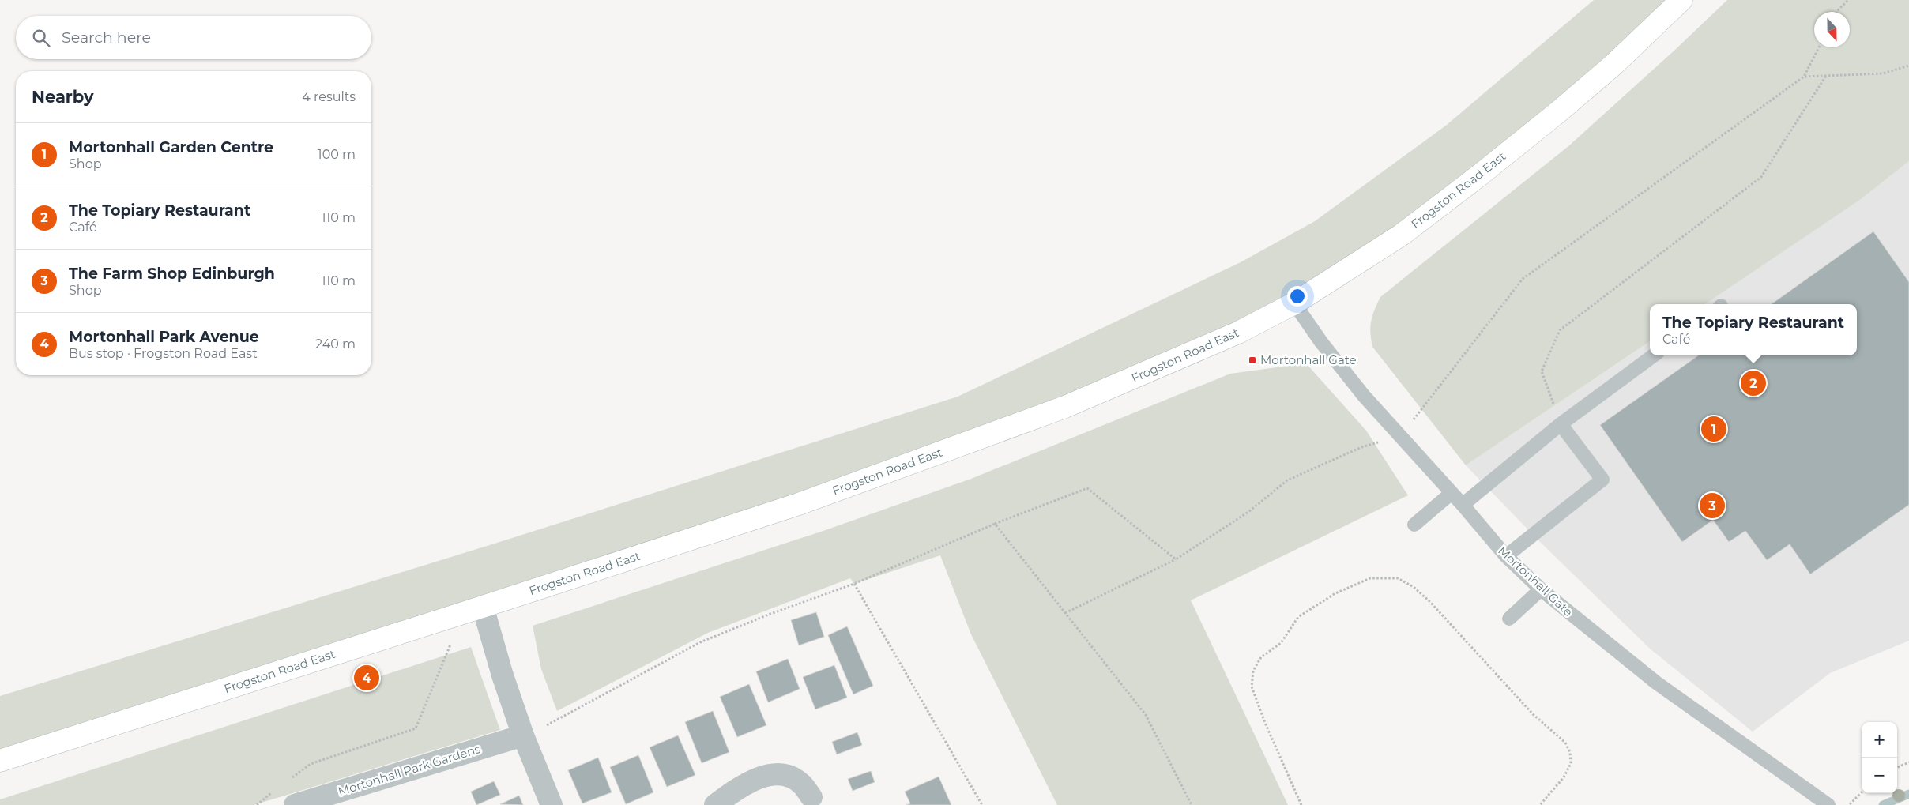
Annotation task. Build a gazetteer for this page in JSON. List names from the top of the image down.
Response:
{
  "streets": {
    "main road": ["Frogston Road East"],
    "street": ["Mortonhall Park Gardens"],
    "lane": ["Mortonhall Gate"]
  },
  "crossings": [
    ["Frogston Road East", "Mortonhall Gate"]
  ],
  "places": {
    "transit": ["Mortonhall Gate"]
  },
  "north": "bottom",
  "page": {
    "search": "Search here",
    "heading": ["Nearby", "4 results"],
    "list": [
      {
        "mark": "1",
        "name": "Mortonhall Garden Centre",
        "note": "Shop",
        "value": "100 m"
      },
      {
        "mark": "2",
        "name": "The Topiary Restaurant",
        "note": "Café",
        "value": "110 m"
      },
      {
        "mark": "3",
        "name": "The Farm Shop Edinburgh",
        "note": "Shop",
        "value": "110 m"
      },
      {
        "mark": "4",
        "name": "Mortonhall Park Avenue",
        "note": "Bus stop · Frogston Road East",
        "value": "240 m"
      }
    ],
    "popup": ["The Topiary Restaurant", "Café"],
    "pins": [
      "2",
      "1",
      "3",
      "4"
    ],
    "map_buttons": ["+", "−"]
  }
}
